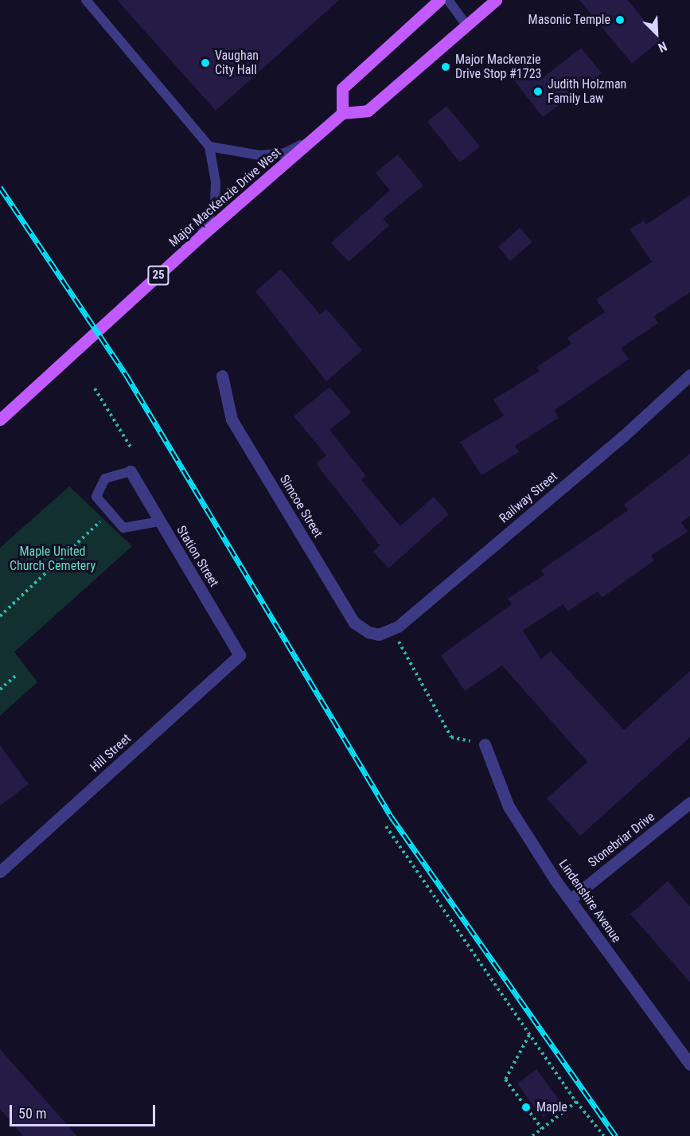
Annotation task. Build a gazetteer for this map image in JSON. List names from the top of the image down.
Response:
{
  "streets": {
    "main road": ["Major MacKenzie Drive West", "25"],
    "street": [
      "Railway Street",
      "Simcoe Street",
      "Station Street",
      "Hill Street",
      "Stonebriar Drive",
      "Lindenshire Avenue"
    ]
  },
  "crossings": [
    ["Railway Street", "Simcoe Street"],
    ["Station Street", "Hill Street"],
    ["Stonebriar Drive", "Lindenshire Avenue"]
  ],
  "parks": ["Maple United Church Cemetery"],
  "places": [
    "Masonic Temple",
    "Vaughan City Hall",
    "Major Mackenzie Drive Stop #1723",
    "Judith Holzman Family Law",
    "Maple"
  ],
  "scale_bar": "50 m",
  "north": "bottom right"
}
